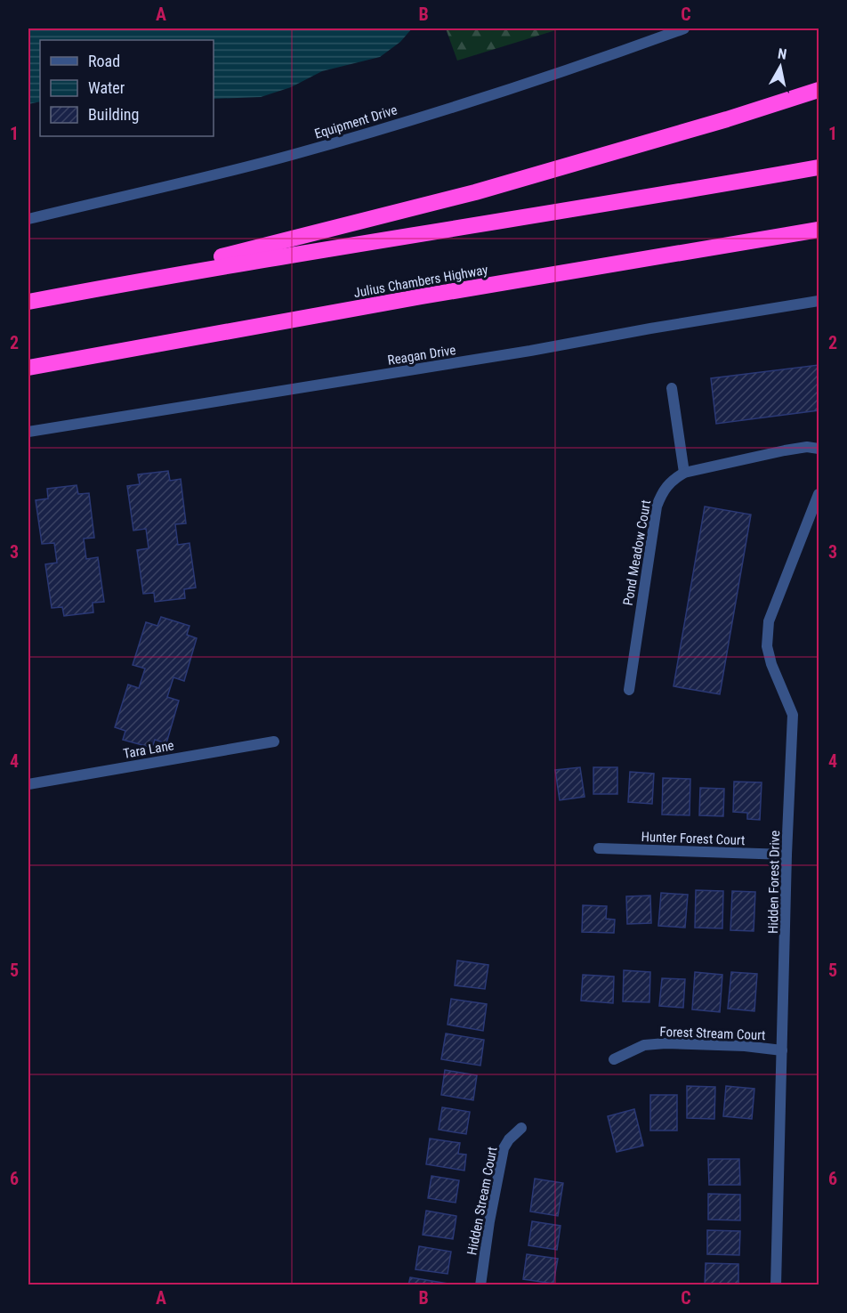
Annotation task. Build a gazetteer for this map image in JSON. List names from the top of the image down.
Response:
{
  "streets": {
    "highway": ["Julius Chambers Highway"],
    "street": [
      "Equipment Drive",
      "Reagan Drive",
      "Pond Meadow Court",
      "Tara Lane",
      "Hunter Forest Court",
      "Hidden Forest Drive",
      "Forest Stream Court",
      "Hidden Stream Court"
    ]
  },
  "crossings": [
    ["Hunter Forest Court", "Hidden Forest Drive"],
    ["Hidden Forest Drive", "Forest Stream Court"]
  ],
  "legend": ["Road", "Water", "Building"],
  "north": "top",
  "grid": {
    "columns": ["A", "B", "C"],
    "rows": [
      "1",
      "2",
      "3",
      "4",
      "5",
      "6"
    ]
  }
}
